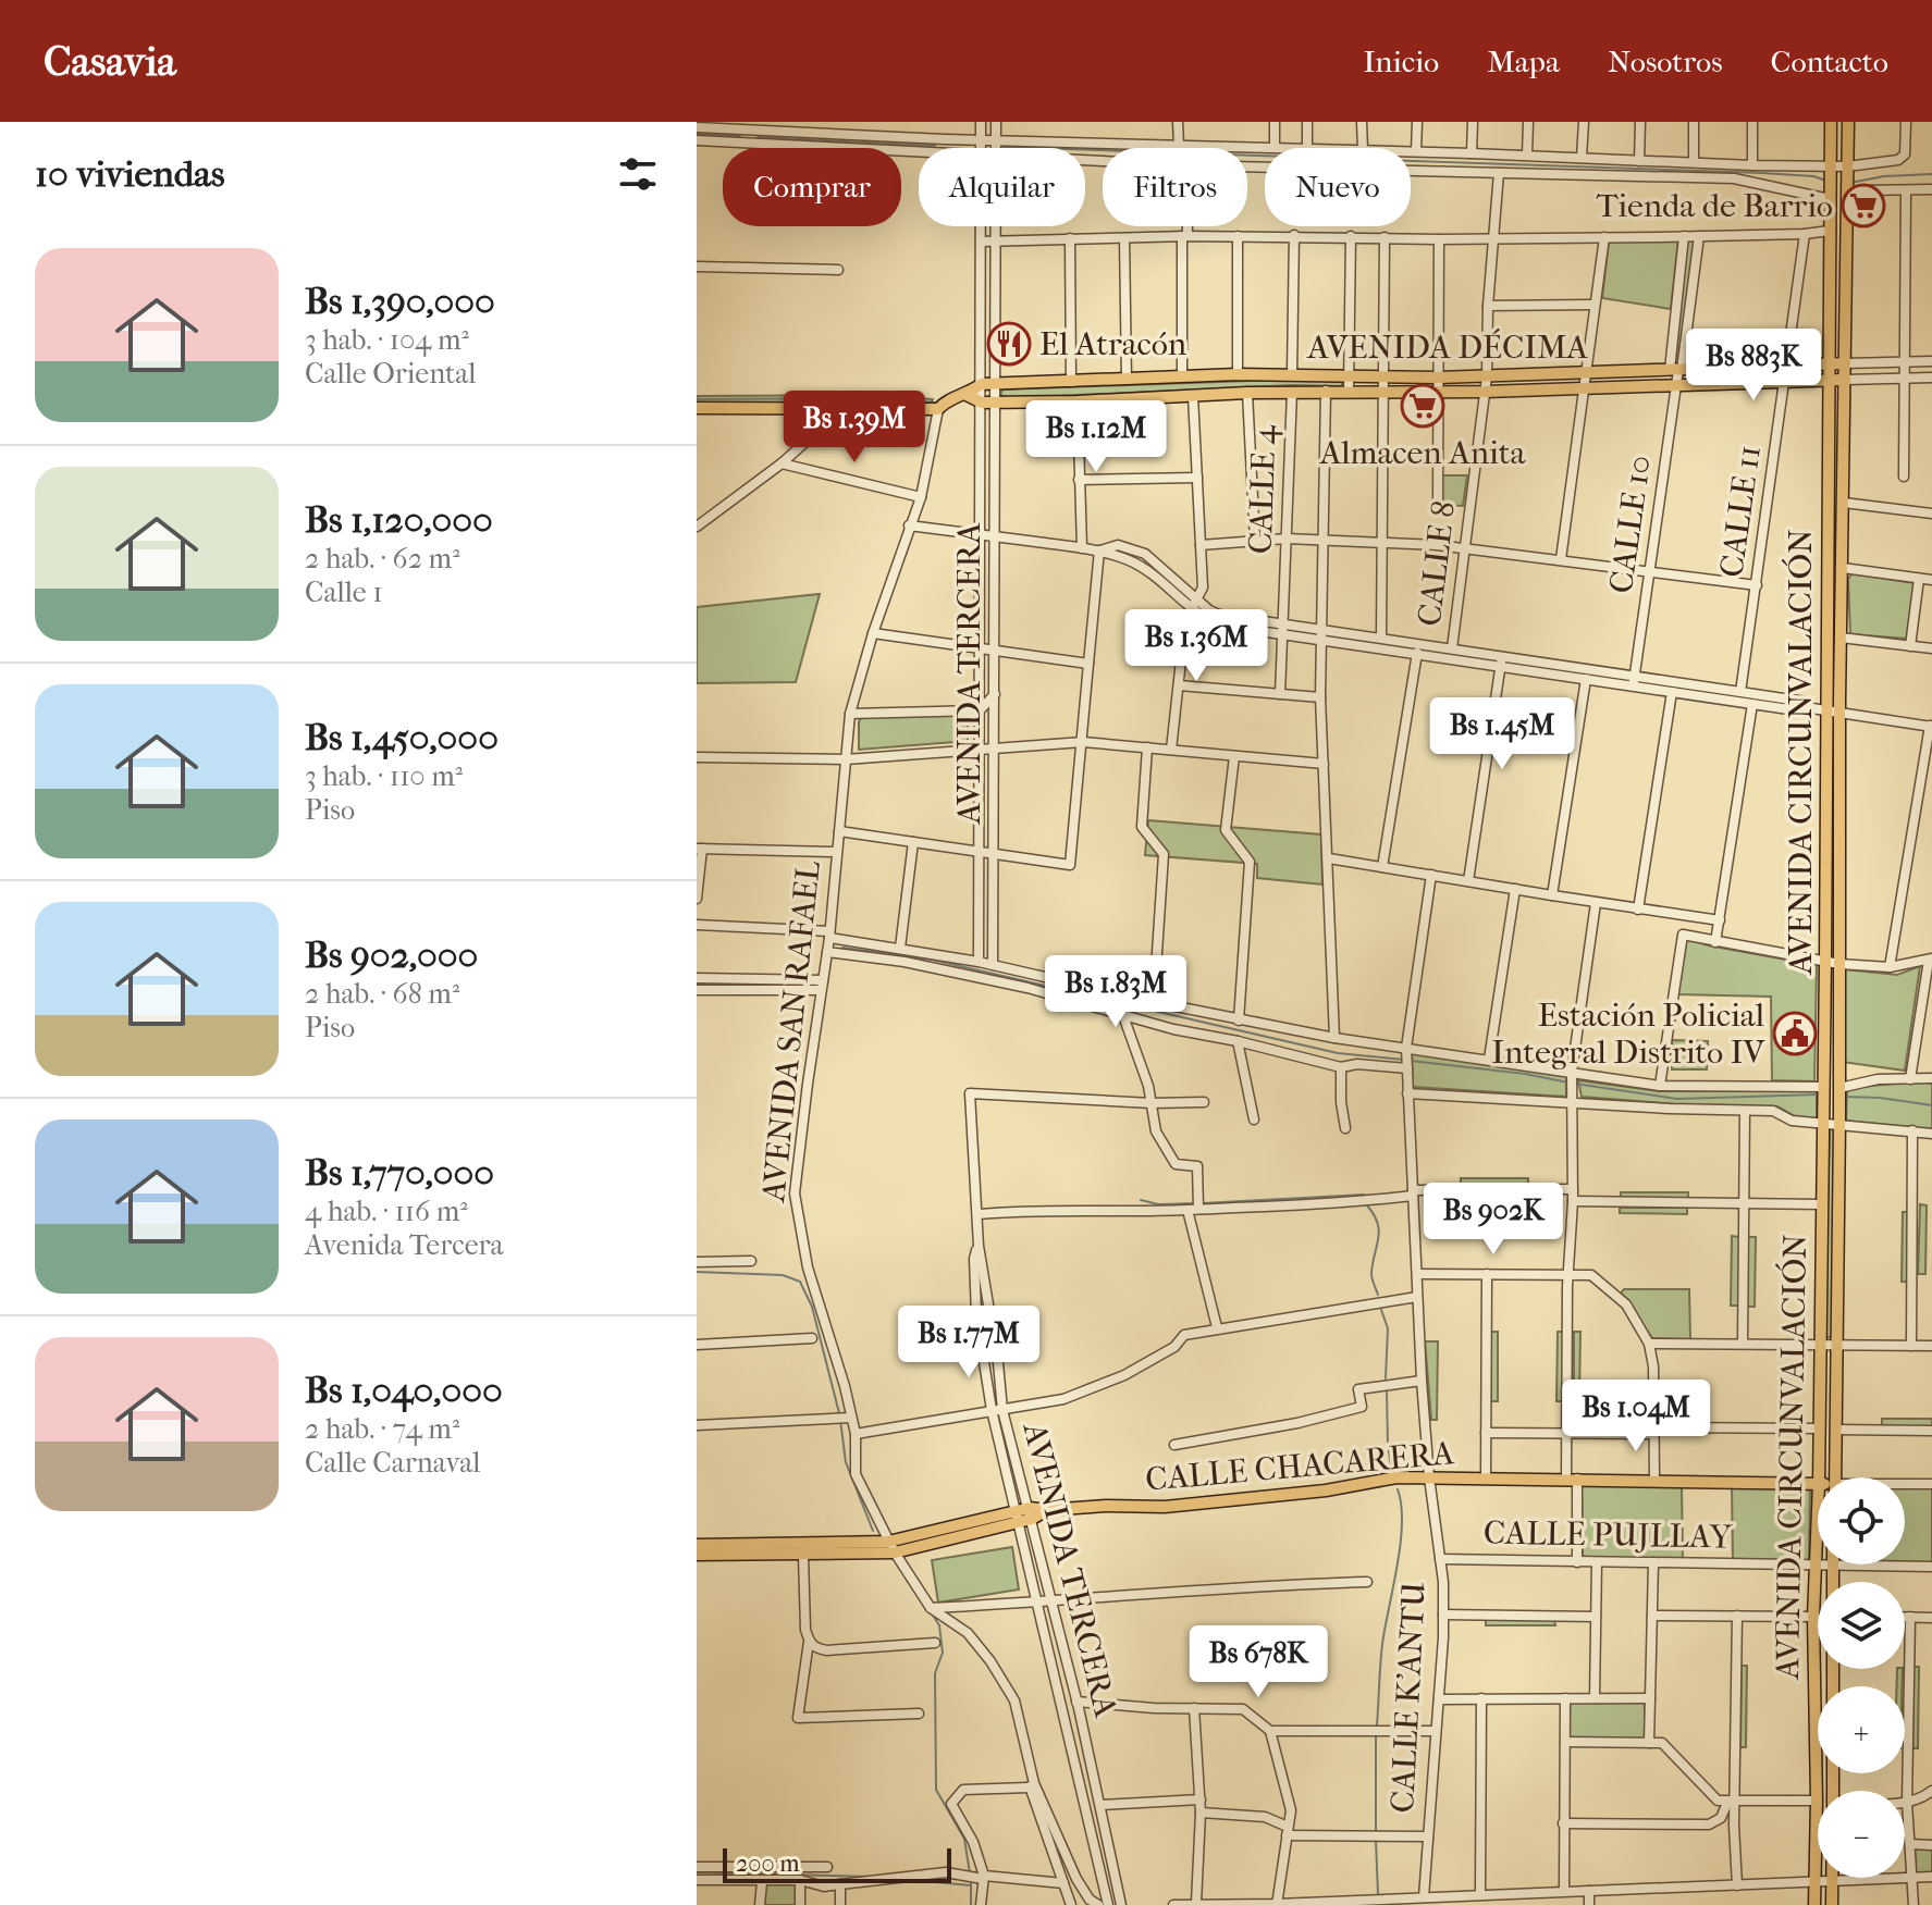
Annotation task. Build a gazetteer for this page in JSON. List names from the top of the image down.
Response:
{
  "streets": {
    "main road": ["AVENIDA DÉCIMA", "AVENIDA CIRCUNVALACIÓN", "CALLE CHACARERA"],
    "street": [
      "CALLE 4",
      "CALLE 11",
      "CALLE 10",
      "CALLE 8",
      "AVENIDA TERCERA",
      "AVENIDA SAN RAFAEL",
      "CALLE PUJLLAY",
      "CALLE K'ANTU"
    ]
  },
  "crossings": [
    ["AVENIDA DÉCIMA", "CALLE 4"],
    ["AVENIDA DÉCIMA", "CALLE 11"],
    ["AVENIDA DÉCIMA", "CALLE 10"],
    ["AVENIDA DÉCIMA", "CALLE 8"],
    ["AVENIDA DÉCIMA", "AVENIDA TERCERA"],
    ["AVENIDA DÉCIMA", "AVENIDA CIRCUNVALACIÓN"],
    ["AVENIDA TERCERA", "CALLE CHACARERA"],
    ["AVENIDA CIRCUNVALACIÓN", "CALLE PUJLLAY"],
    ["CALLE CHACARERA", "CALLE K'ANTU"],
    ["CALLE PUJLLAY", "CALLE K'ANTU"]
  ],
  "places": {
    "supermarket": ["Tienda de Barrio", "Almacen Anita"],
    "restaurant": ["El Atracón"],
    "public building": ["Estación Policial Integral Distrito IV"]
  },
  "scale_bar": "200 m",
  "page": {
    "header": "Casavia",
    "nav": [
      "Inicio",
      "Mapa",
      "Nosotros",
      "Contacto"
    ],
    "heading": "10 viviendas",
    "chip": [
      "Comprar",
      "Alquilar",
      "Filtros",
      "Nuevo"
    ],
    "list": [
      {
        "name": "Bs 1,390,000",
        "note": "3 hab. · 104 m² · Calle Oriental"
      },
      {
        "name": "Bs 1,120,000",
        "note": "2 hab. · 62 m² · Calle 1"
      },
      {
        "name": "Bs 1,450,000",
        "note": "3 hab. · 110 m² · Piso"
      },
      {
        "name": "Bs 902,000",
        "note": "2 hab. · 68 m² · Piso"
      },
      {
        "name": "Bs 1,770,000",
        "note": "4 hab. · 116 m² · Avenida Tercera"
      },
      {
        "name": "Bs 1,040,000",
        "note": "2 hab. · 74 m² · Calle Carnaval"
      }
    ],
    "price": [
      "Bs 883K",
      "Bs 1.39M",
      "Bs 1.12M",
      "Bs 1.36M",
      "Bs 1.45M",
      "Bs 1.83M",
      "Bs 902K",
      "Bs 1.77M",
      "Bs 1.04M",
      "Bs 678K"
    ],
    "map_buttons": ["+", "−"],
    "scale": "200 m"
  }
}
